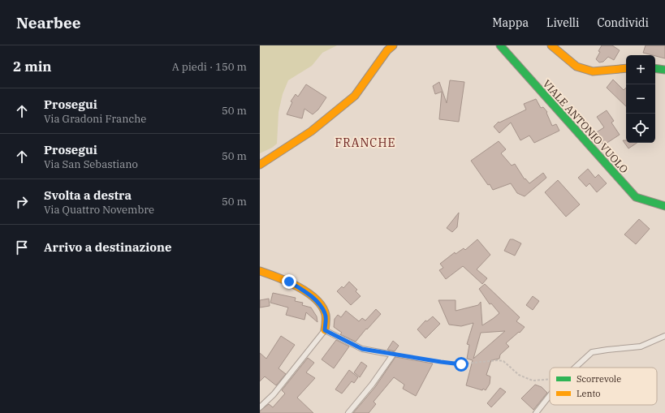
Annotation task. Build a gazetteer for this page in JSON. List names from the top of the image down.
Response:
{
  "streets": {
    "street": ["VIALE ANTONIO VUOLO"]
  },
  "districts": ["FRANCHE"],
  "legend": ["Scorrevole", "Lento"],
  "page": {
    "header": "Nearbee",
    "nav": ["Mappa", "Livelli", "Condividi"],
    "heading": ["2 min", "A piedi · 150 m"],
    "map_buttons": ["+", "−"],
    "list": [
      ["Prosegui", "Via Gradoni Franche", "50 m"],
      ["Prosegui", "Via San Sebastiano", "50 m"],
      ["Svolta a destra", "Via Quattro Novembre", "50 m"],
      "Arrivo a destinazione"
    ]
  }
}
